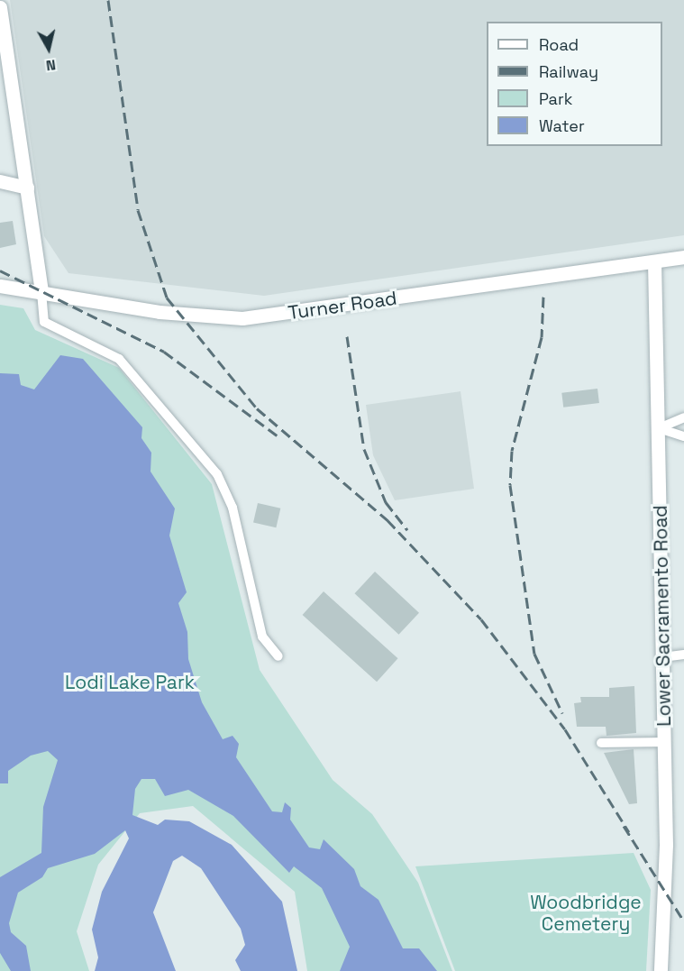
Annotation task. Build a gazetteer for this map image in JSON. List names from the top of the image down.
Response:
{
  "streets": {
    "main road": ["Turner Road", "Lower Sacramento Road"]
  },
  "crossings": [
    ["Turner Road", "Lower Sacramento Road"]
  ],
  "parks": ["Lodi Lake Park", "Woodbridge Cemetery"],
  "legend": [
    "Road",
    "Railway",
    "Park",
    "Water"
  ],
  "north": "bottom"
}
